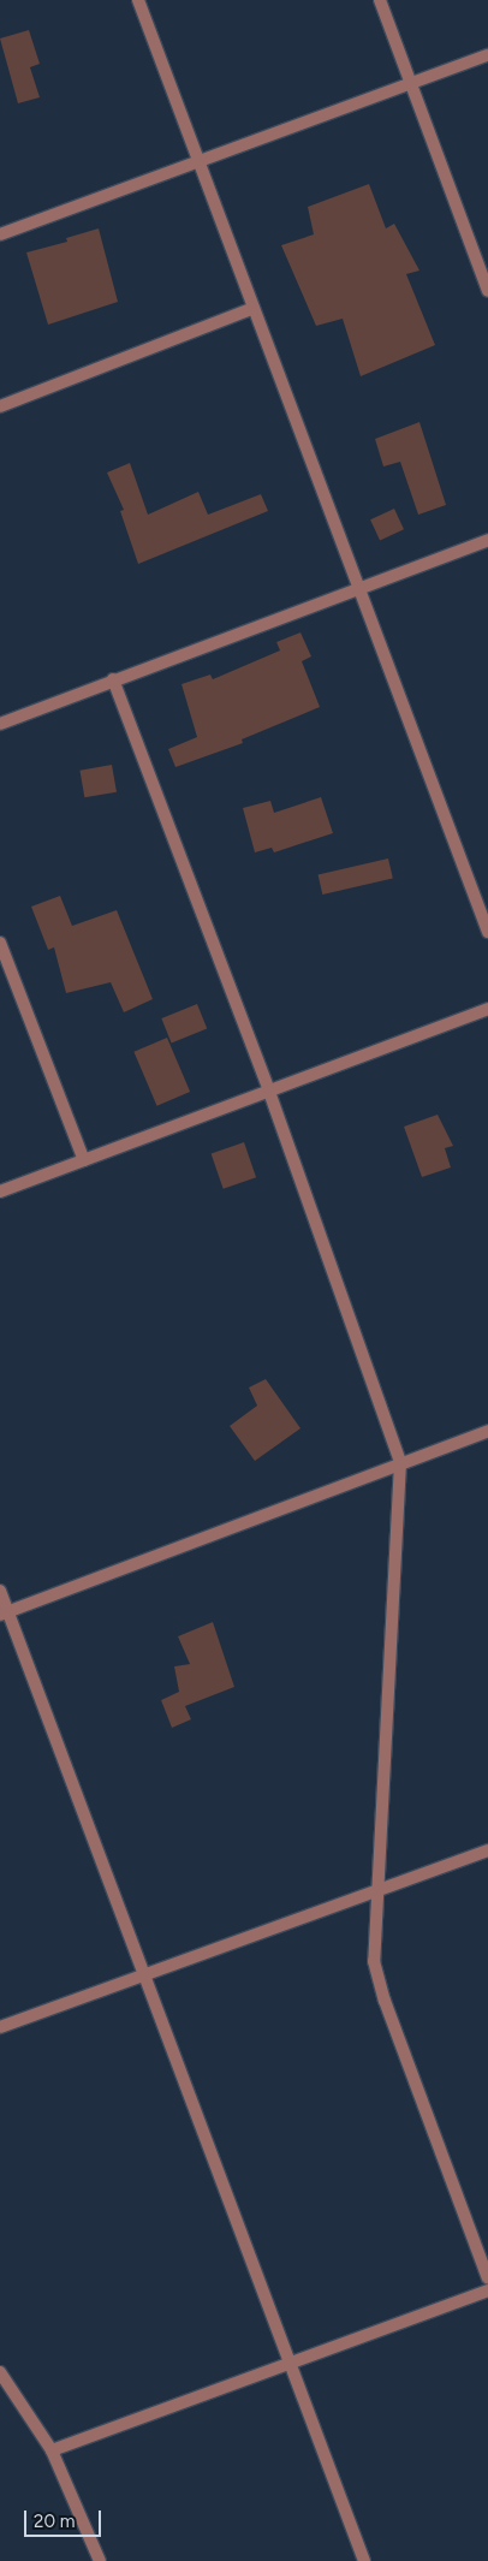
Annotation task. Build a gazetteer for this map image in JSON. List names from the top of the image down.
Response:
{
  "scale_bar": "20 m"
}
